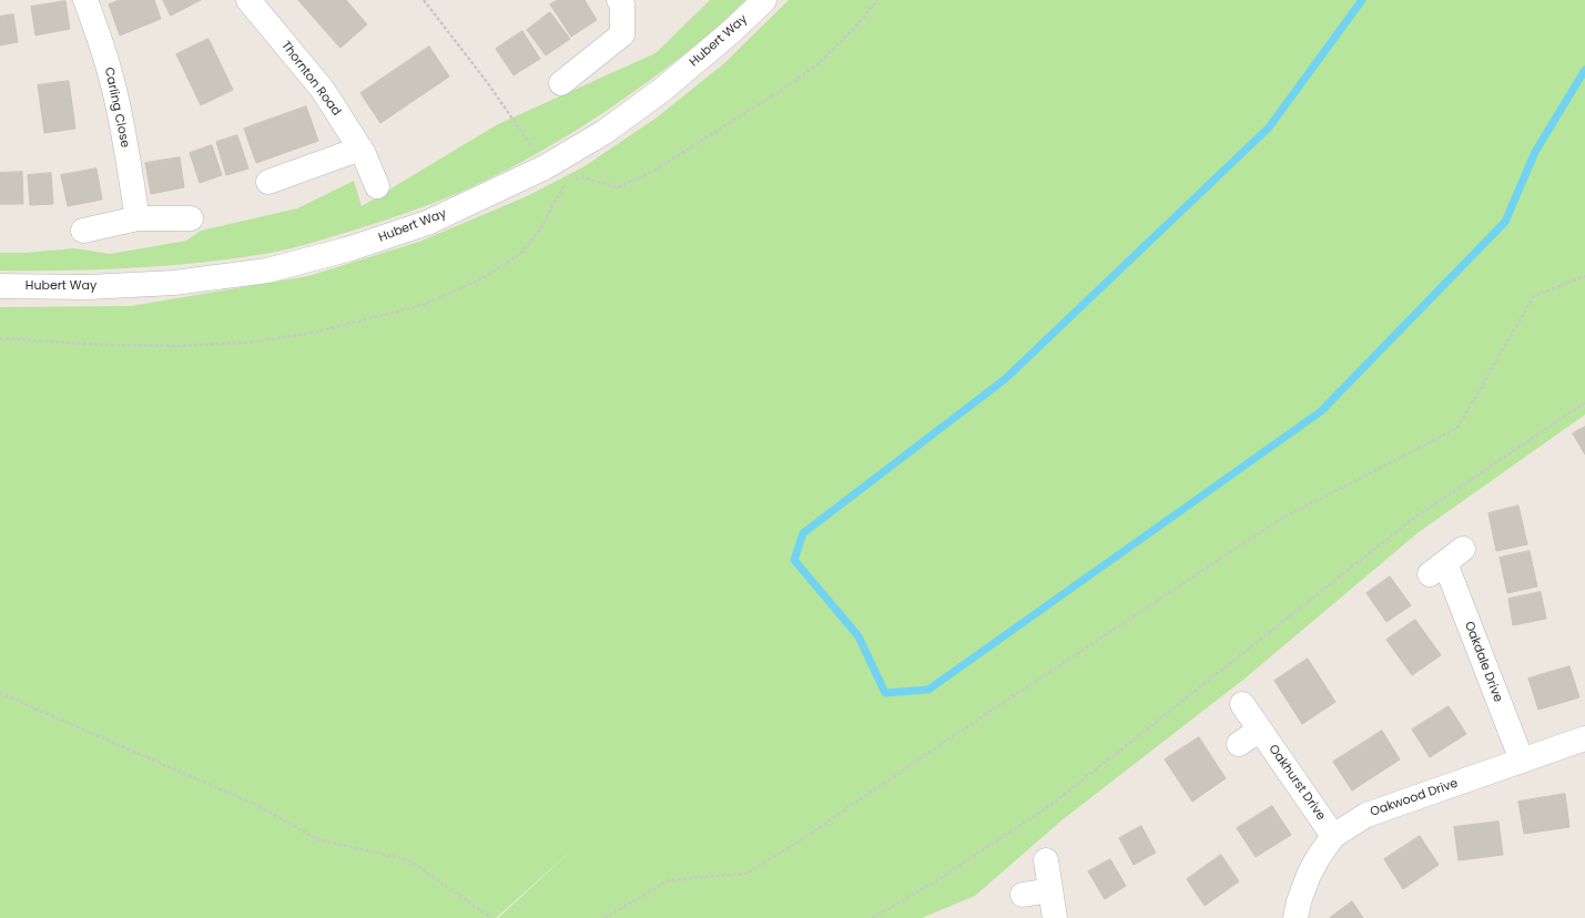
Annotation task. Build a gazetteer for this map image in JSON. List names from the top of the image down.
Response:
{
  "streets": {
    "street": [
      "Hubert Way",
      "Thornton Road",
      "Carling Close",
      "Oakdale Drive",
      "Oakhurst Drive",
      "Oakwood Drive"
    ]
  },
  "crossings": [
    ["Oakdale Drive", "Oakwood Drive"],
    ["Oakhurst Drive", "Oakwood Drive"]
  ]
}
